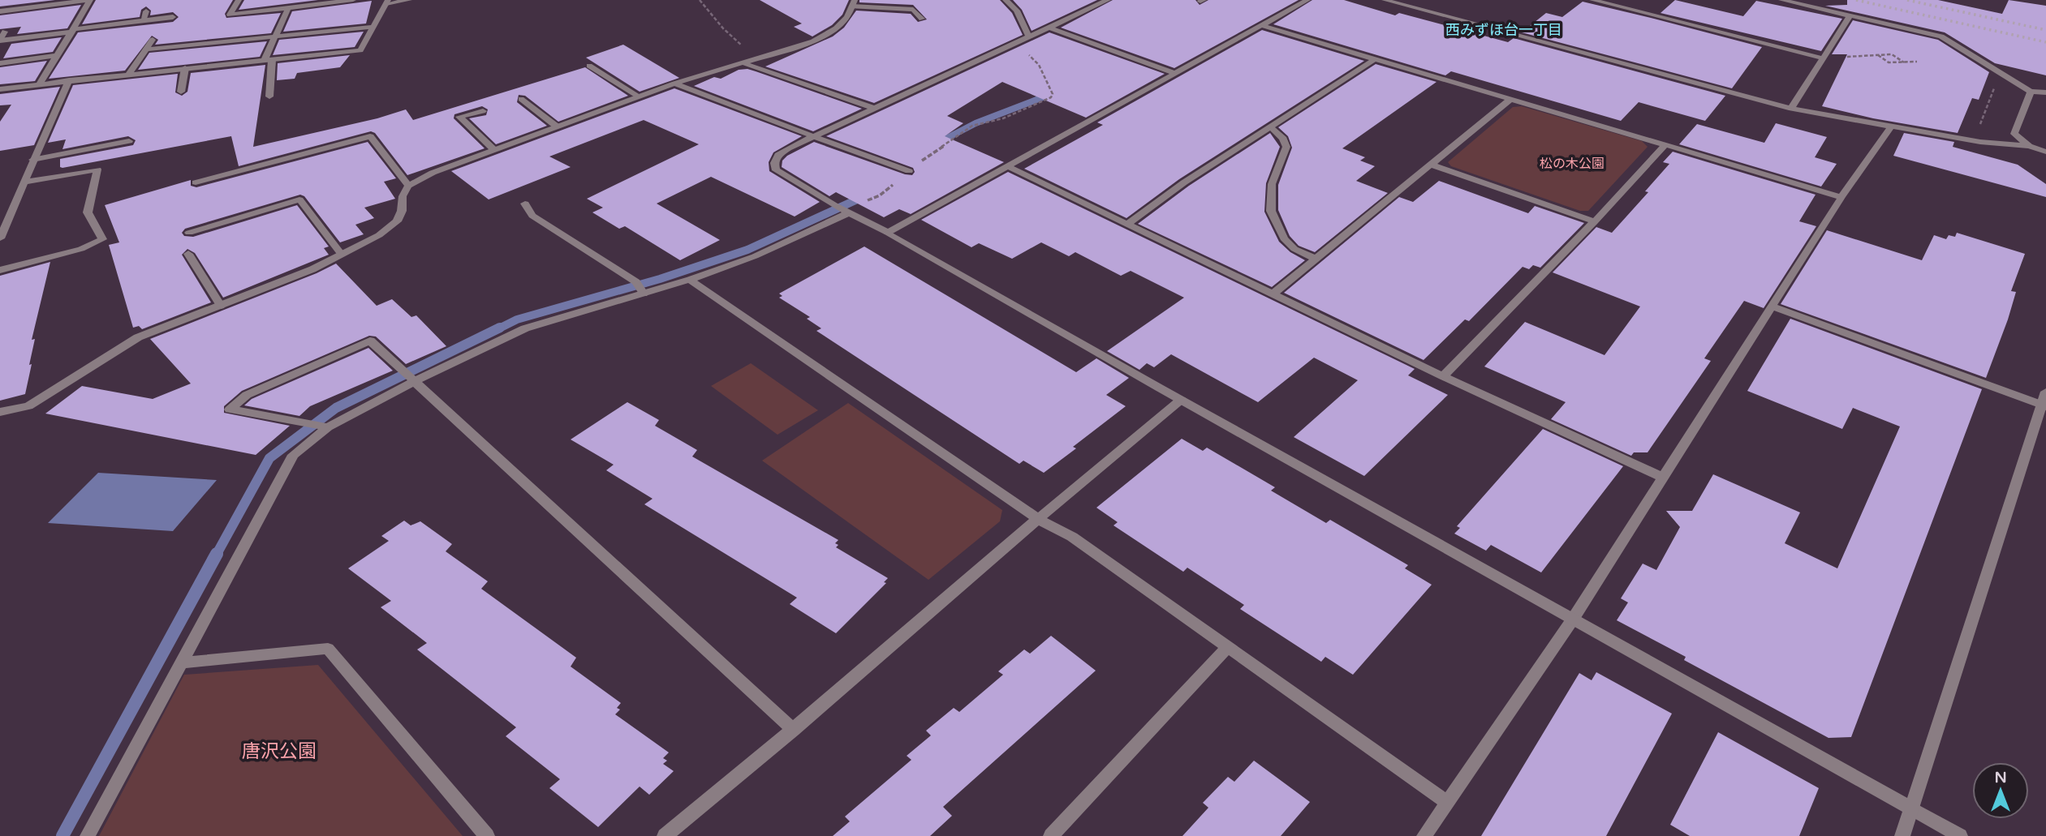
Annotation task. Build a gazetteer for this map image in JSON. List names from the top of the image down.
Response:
{
  "districts": ["西みずほ台一丁目"],
  "parks": ["松の木公園", "唐沢公園"],
  "north": "top"
}
